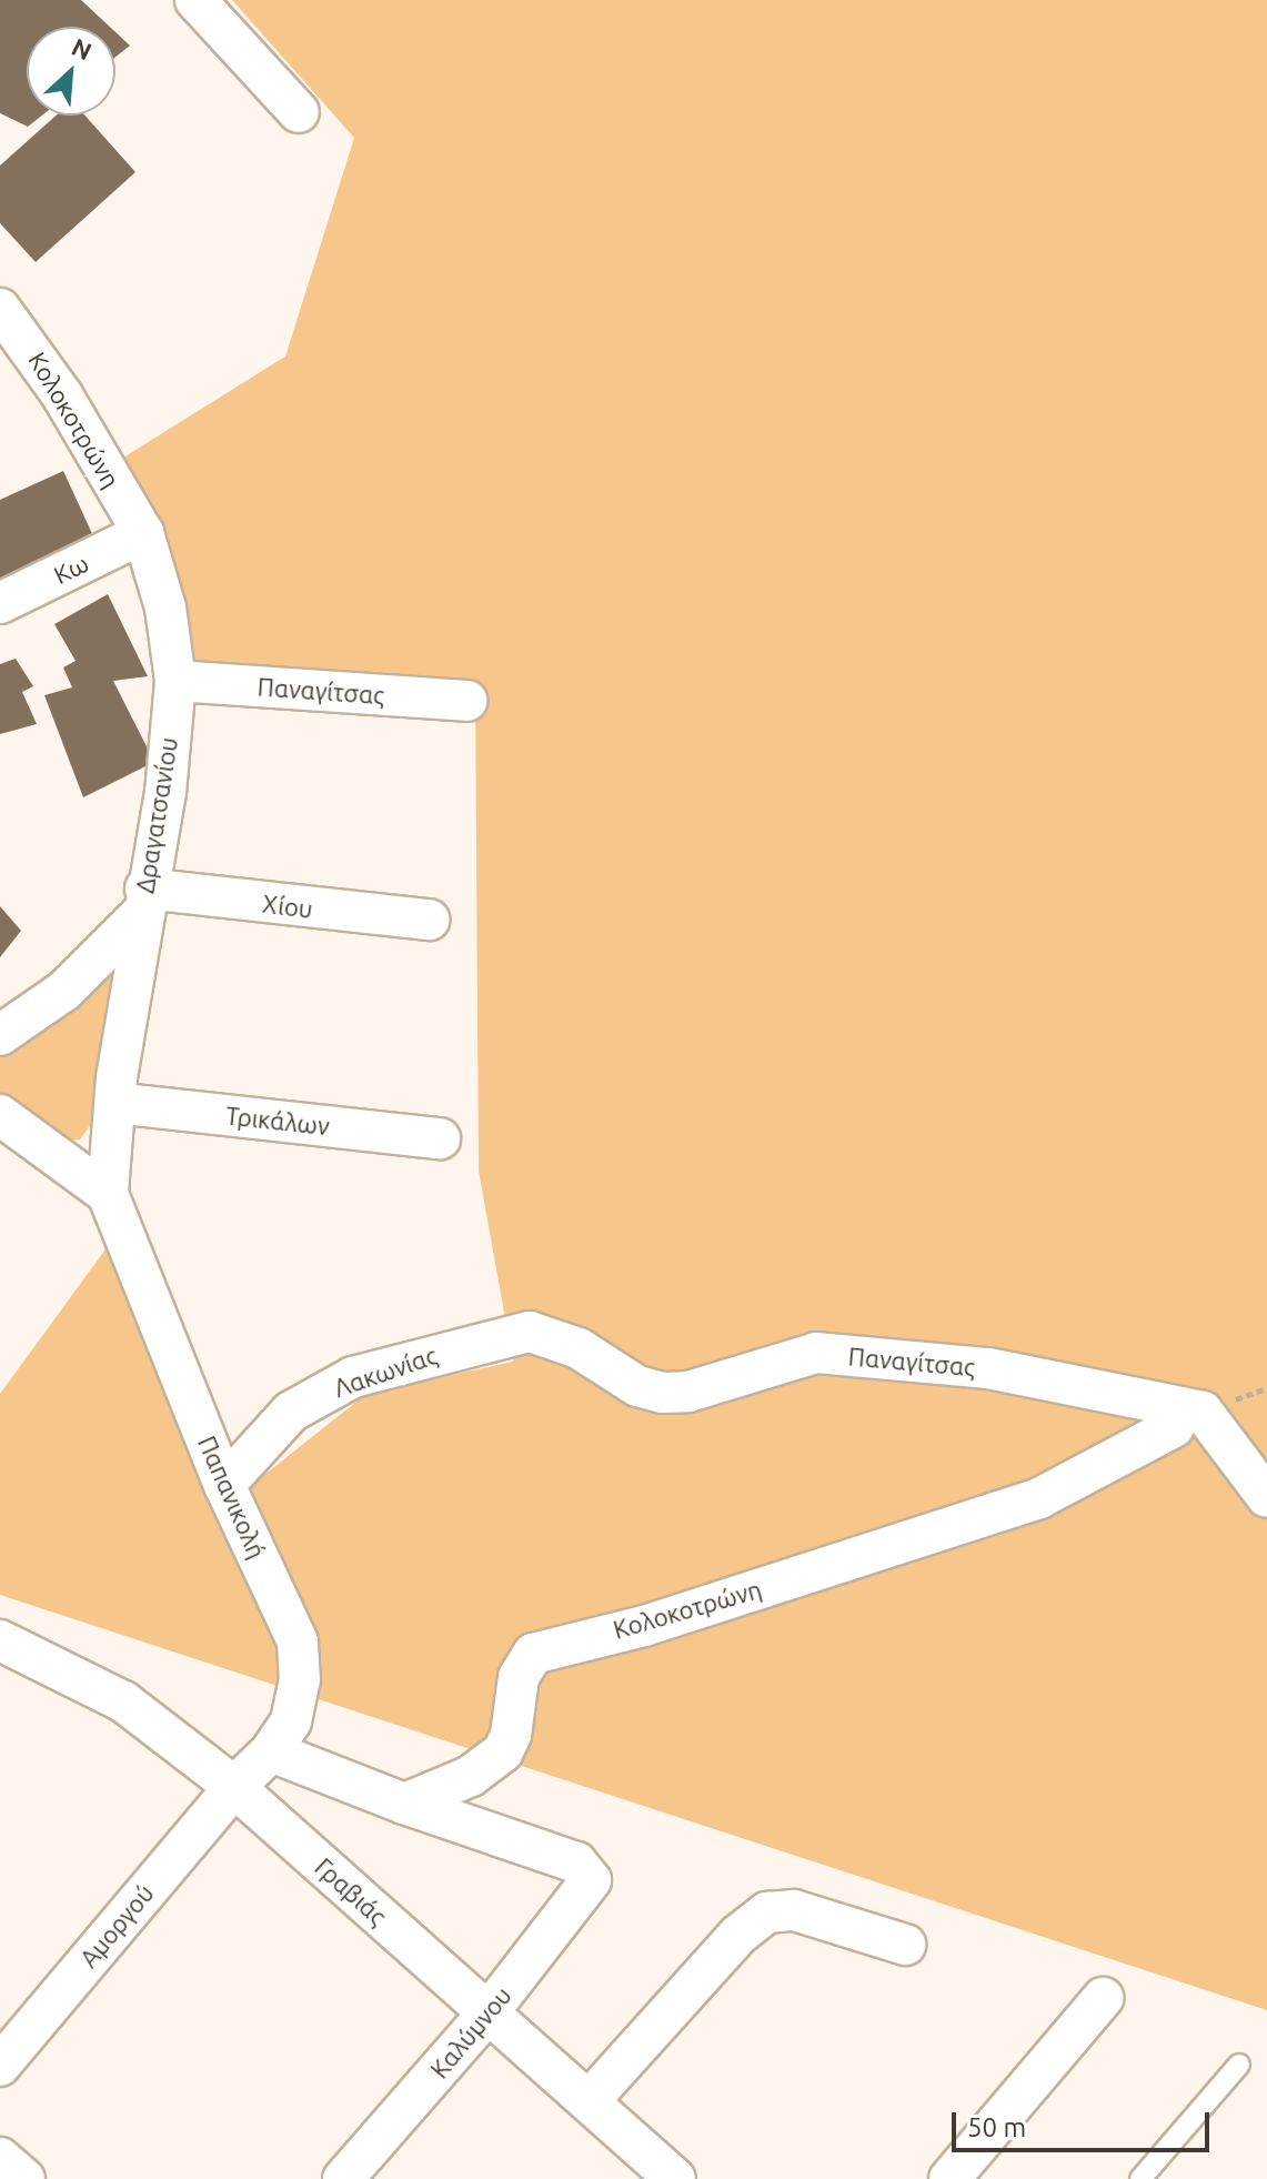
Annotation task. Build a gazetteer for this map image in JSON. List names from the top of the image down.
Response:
{
  "streets": {
    "street": [
      "Κολοκοτρώνη",
      "Κω",
      "Παναγίτσας",
      "Δραγατσανίου",
      "Χίου",
      "Τρικάλων",
      "Λακωνίας",
      "Παπανικολή",
      "Γραβιάς",
      "Αμοργού",
      "Καλύμνου"
    ]
  },
  "crossings": [
    ["Κολοκοτρώνη", "Κω"],
    ["Κολοκοτρώνη", "Δραγατσανίου"],
    ["Κολοκοτρώνη", "Καλύμνου"],
    ["Κω", "Δραγατσανίου"],
    ["Παναγίτσας", "Δραγατσανίου"],
    ["Παναγίτσας", "Λακωνίας"],
    ["Δραγατσανίου", "Χίου"],
    ["Δραγατσανίου", "Παπανικολή"],
    ["Χίου", "Παπανικολή"],
    ["Τρικάλων", "Παπανικολή"],
    ["Λακωνίας", "Παπανικολή"],
    ["Παπανικολή", "Γραβιάς"],
    ["Παπανικολή", "Αμοργού"],
    ["Γραβιάς", "Αμοργού"],
    ["Γραβιάς", "Καλύμνου"]
  ],
  "scale_bar": "50 m",
  "north": "top right"
}
